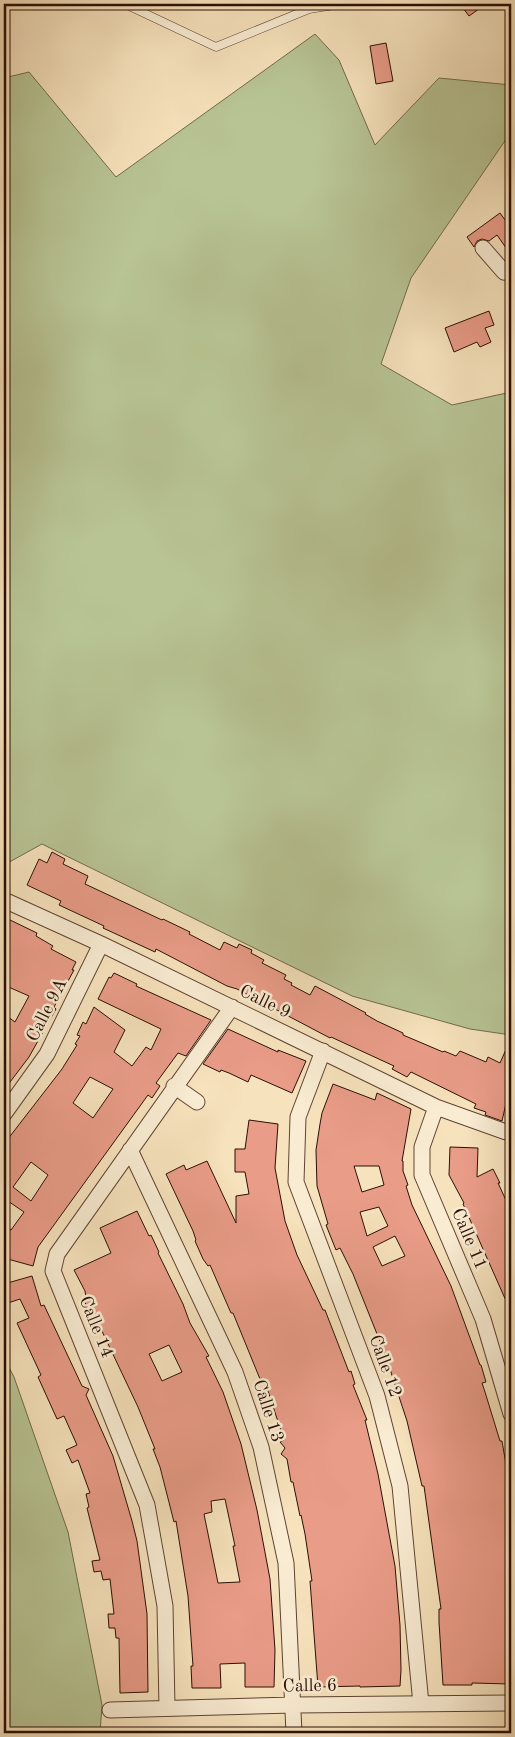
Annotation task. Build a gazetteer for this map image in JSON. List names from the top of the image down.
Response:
{
  "streets": {
    "street": [
      "Calle 9",
      "Calle 9A",
      "Calle 11",
      "Calle 14",
      "Calle 12",
      "Calle 13",
      "Calle 6"
    ]
  },
  "crossings": [
    ["Calle 9", "Calle 9A"],
    ["Calle 9", "Calle 11"],
    ["Calle 9", "Calle 14"],
    ["Calle 9", "Calle 12"],
    ["Calle 14", "Calle 13"],
    ["Calle 14", "Calle 6"],
    ["Calle 12", "Calle 6"],
    ["Calle 13", "Calle 6"]
  ]
}
